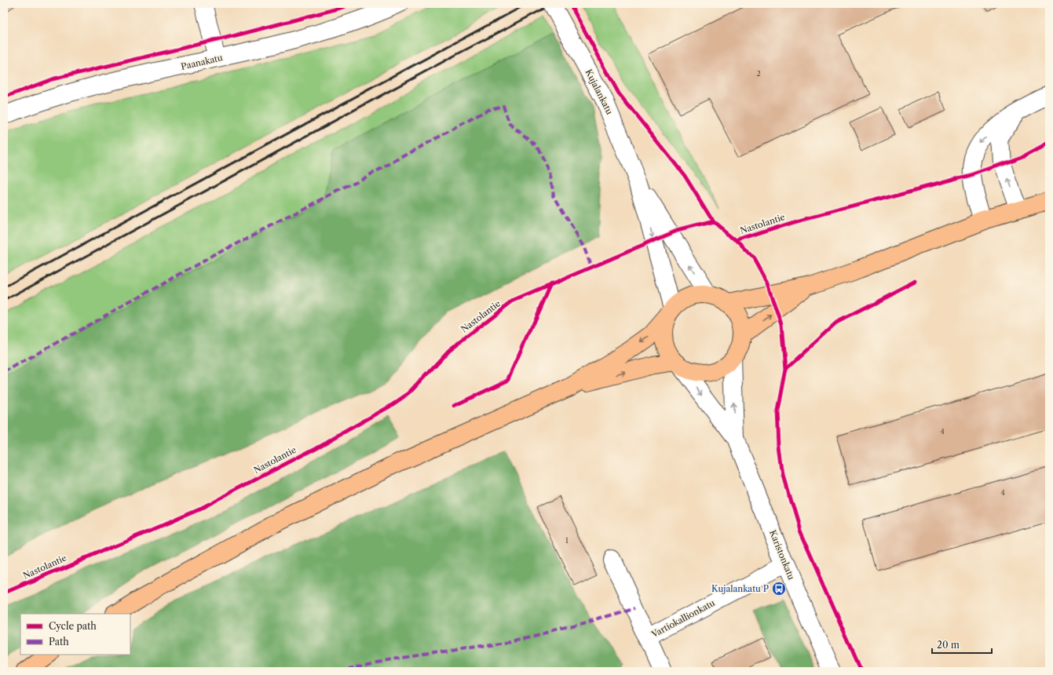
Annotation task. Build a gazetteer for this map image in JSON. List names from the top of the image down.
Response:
{
  "streets": {
    "street": [
      "Paanakatu",
      "Kujalankatu",
      "Karistonkatu",
      "Vartiokallionkatu"
    ],
    "cycle path": ["Nastolantie"]
  },
  "crossings": [
    ["Kujalankatu", "Karistonkatu"],
    ["Karistonkatu", "Vartiokallionkatu"]
  ],
  "places": {
    "bus stop": ["Kujalankatu P"]
  },
  "house_numbers": [
    "2",
    "4",
    "4",
    "1"
  ],
  "legend": ["Cycle path", "Path"],
  "scale_bar": "20 m"
}
